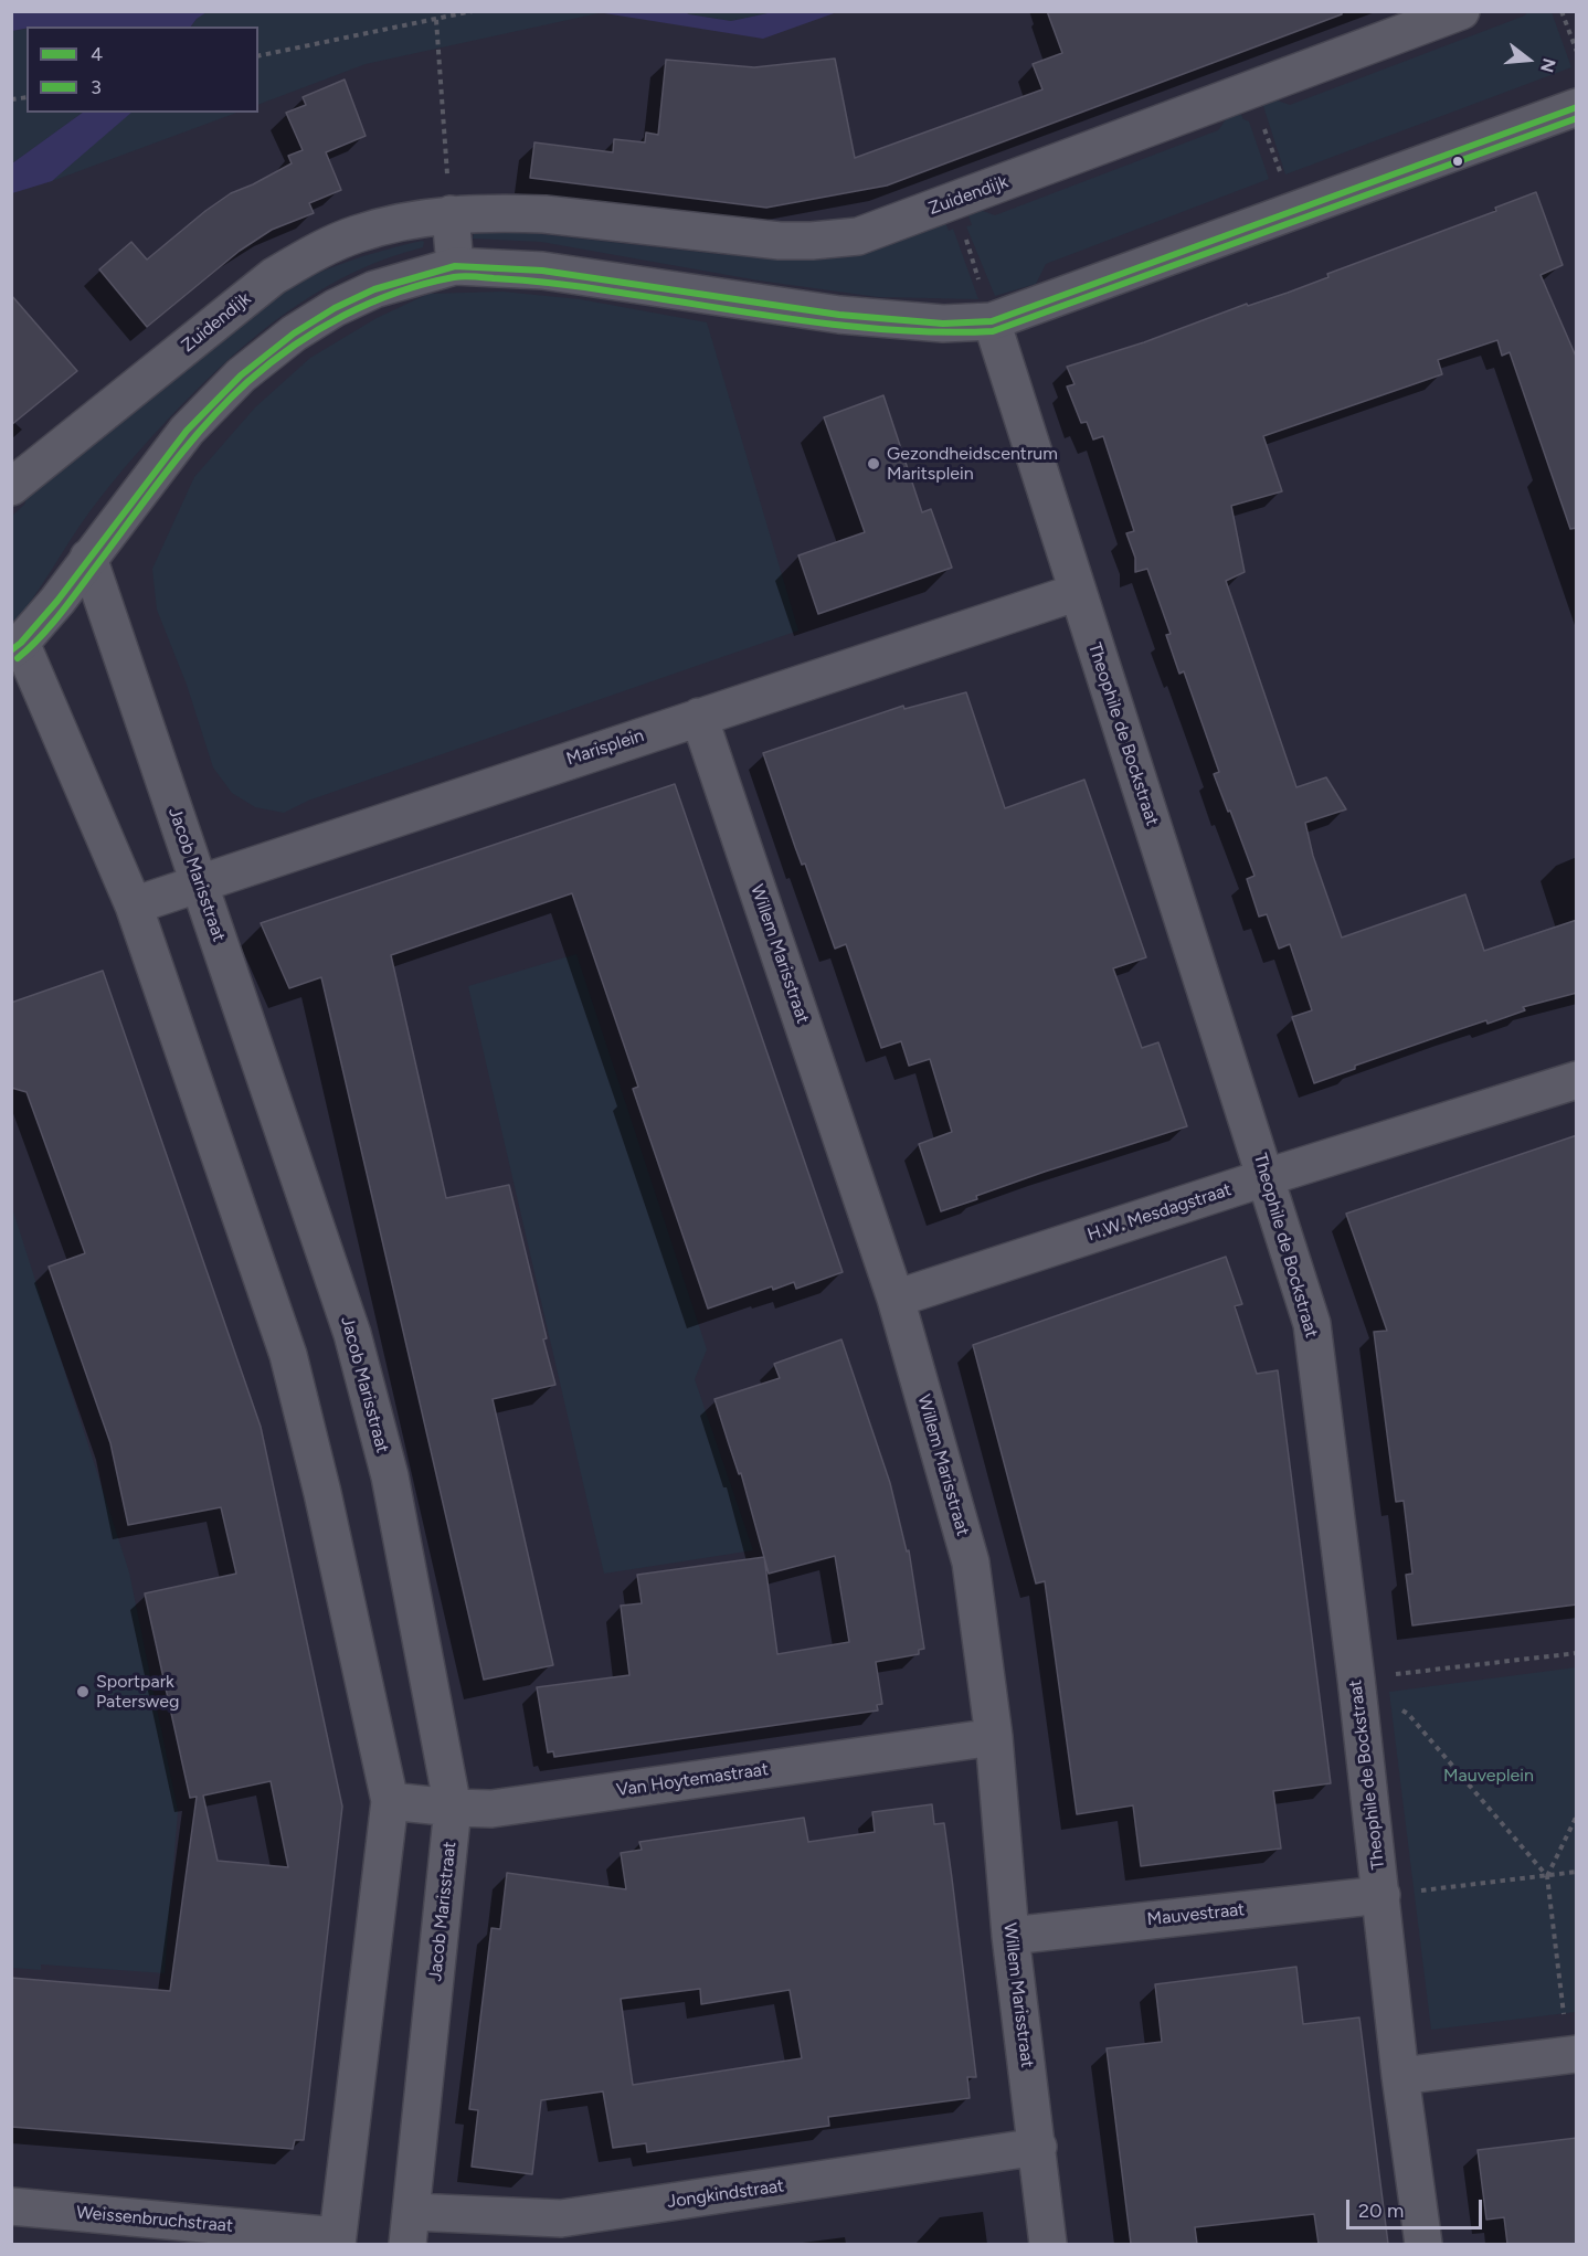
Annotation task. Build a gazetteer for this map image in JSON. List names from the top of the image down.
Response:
{
  "streets": {
    "street": [
      "Zuidendijk",
      "Theophile de Bockstraat",
      "Marisplein",
      "Jacob Marisstraat",
      "Willem Marisstraat",
      "H.W. Mesdagstraat",
      "Van Hoytemastraat",
      "Mauvestraat",
      "Jongkindstraat",
      "Weissenbruchstraat"
    ]
  },
  "crossings": [
    ["Theophile de Bockstraat", "Marisplein"],
    ["Theophile de Bockstraat", "H.W. Mesdagstraat"],
    ["Theophile de Bockstraat", "Mauvestraat"],
    ["Marisplein", "Jacob Marisstraat"],
    ["Marisplein", "Willem Marisstraat"],
    ["Jacob Marisstraat", "Van Hoytemastraat"],
    ["Jacob Marisstraat", "Jongkindstraat"],
    ["Willem Marisstraat", "H.W. Mesdagstraat"],
    ["Willem Marisstraat", "Van Hoytemastraat"],
    ["Willem Marisstraat", "Mauvestraat"],
    ["Willem Marisstraat", "Jongkindstraat"]
  ],
  "parks": ["Mauveplein"],
  "places": ["Gezondheidscentrum Maritsplein", "Sportpark Patersweg"],
  "lines": ["transit line 4", "transit line 3"],
  "legend": ["4", "3"],
  "scale_bar": "20 m",
  "north": "right"
}
